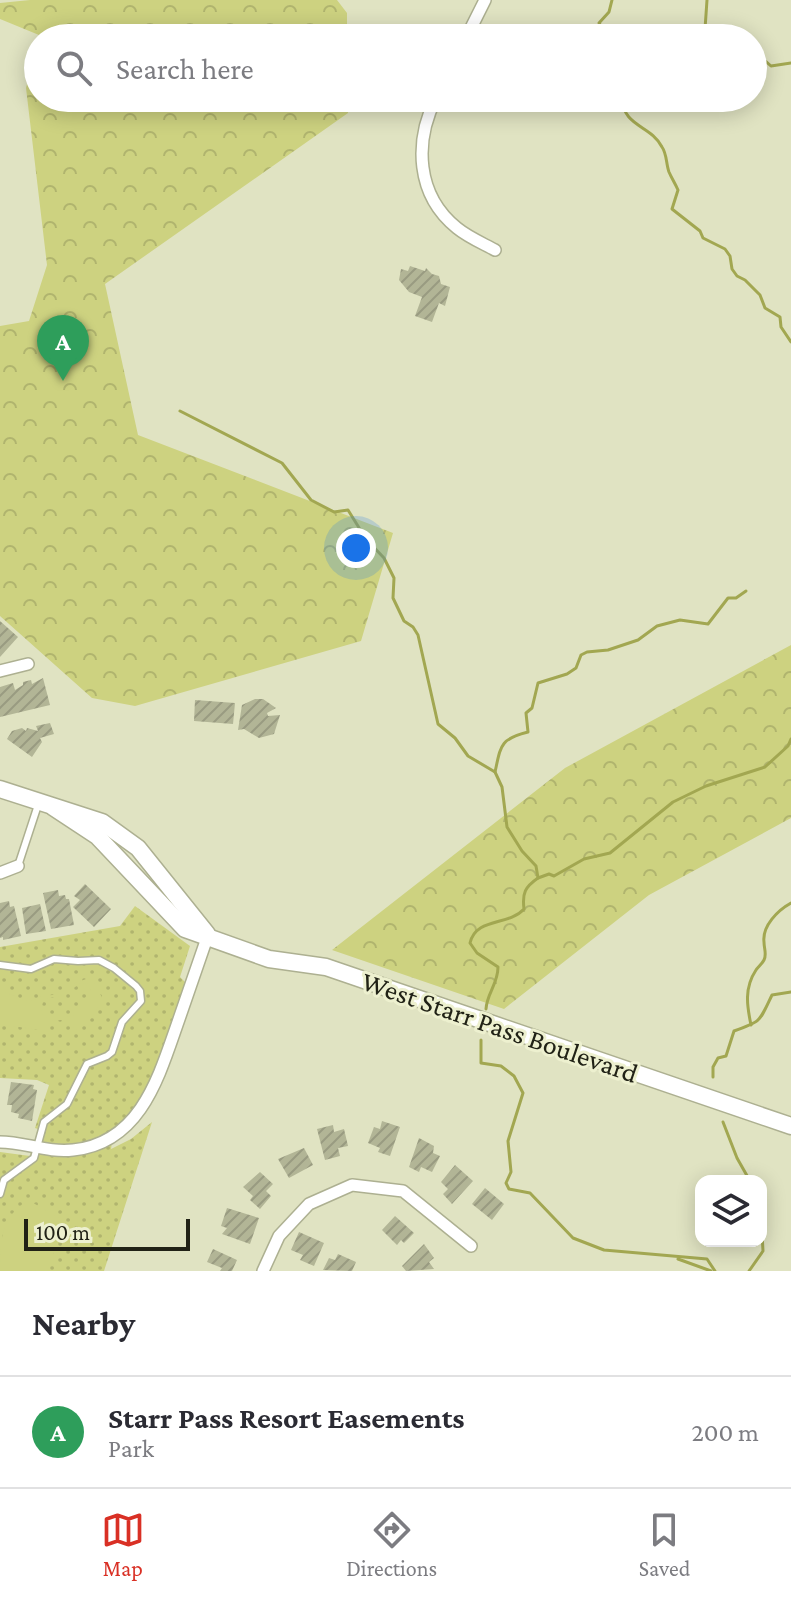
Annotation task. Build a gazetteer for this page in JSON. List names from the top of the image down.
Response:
{
  "streets": {
    "street": ["West Starr Pass Boulevard"]
  },
  "scale_bar": "100 m",
  "page": {
    "search": "Search here",
    "pins": "A",
    "scale": "100 m",
    "heading": "Nearby",
    "list": [
      {
        "mark": "A",
        "name": "Starr Pass Resort Easements",
        "note": "Park",
        "value": "200 m"
      }
    ],
    "nav": ["Map", "Directions", "Saved"]
  }
}
